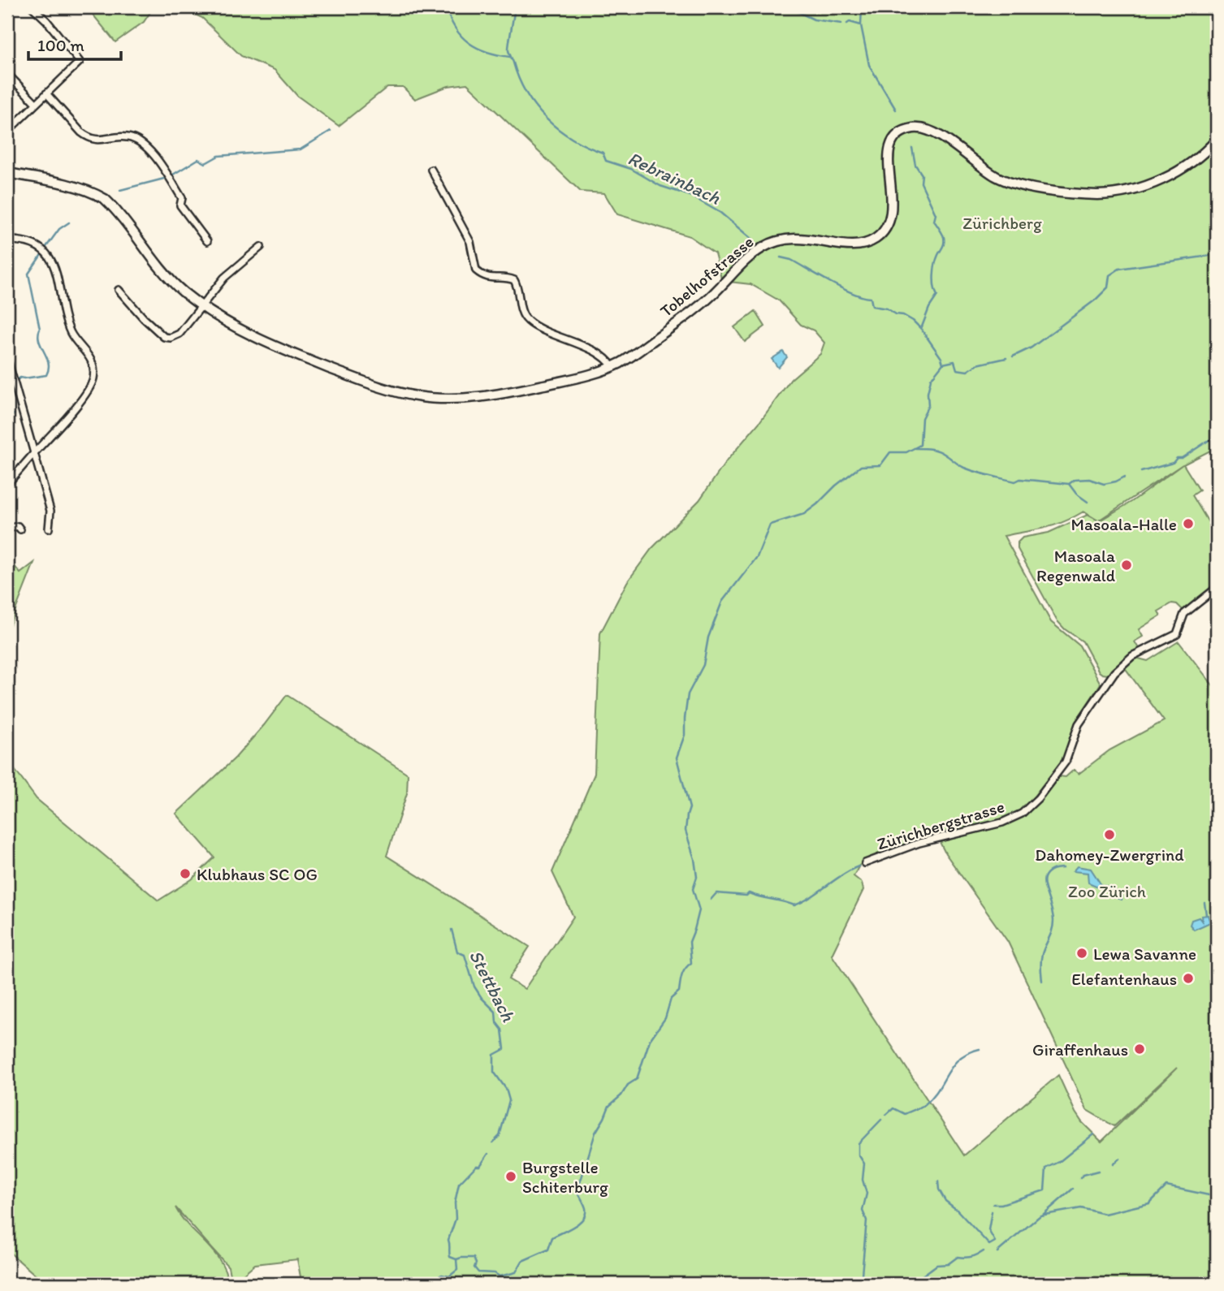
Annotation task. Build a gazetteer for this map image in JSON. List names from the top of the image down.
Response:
{
  "streets": {
    "main road": ["Tobelhofstrasse"],
    "street": ["Zürichbergstrasse"]
  },
  "water": ["Rebrainbach", "Stettbach"],
  "parks": ["Zürichberg", "Zoo Zürich"],
  "places": [
    "Masoala-Halle",
    "Masoala Regenwald",
    "Dahomey-Zwergrind",
    "Klubhaus SC OG",
    "Lewa Savanne",
    "Elefantenhaus",
    "Giraffenhaus",
    "Burgstelle Schiterburg"
  ],
  "scale_bar": "100 m"
}
